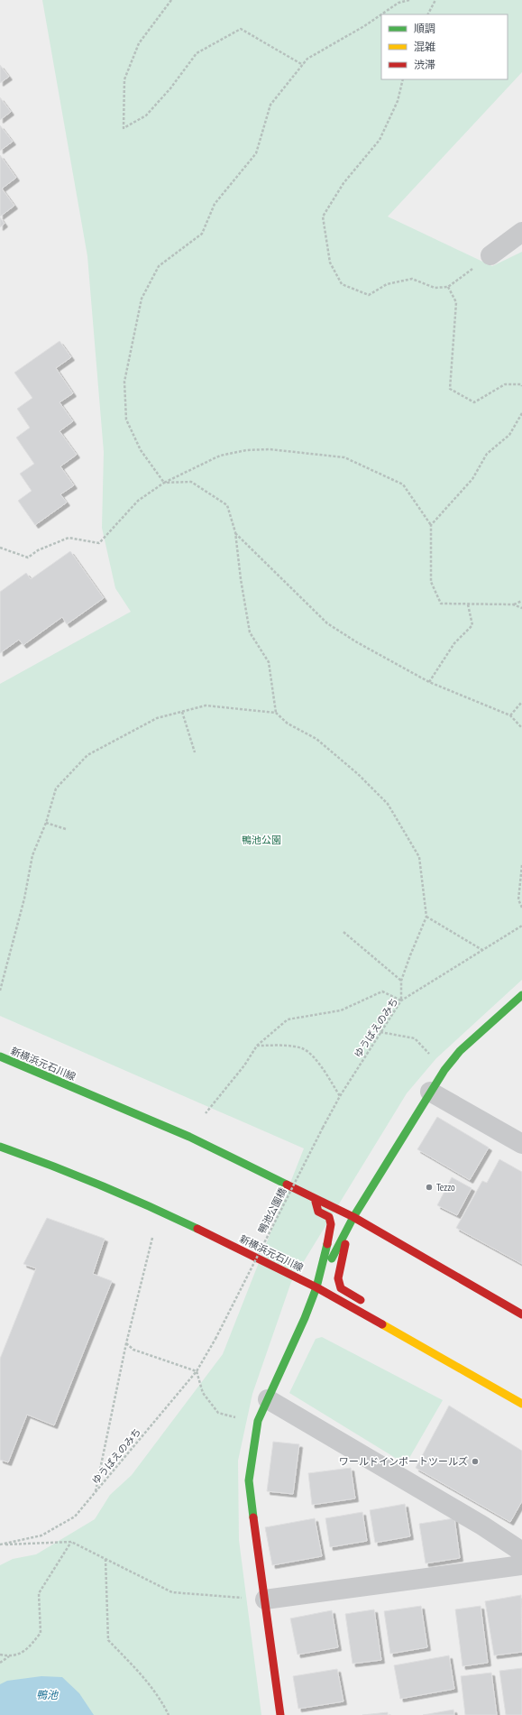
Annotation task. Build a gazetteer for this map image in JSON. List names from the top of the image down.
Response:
{
  "streets": {
    "street": ["新横浜元石川線"],
    "path": ["ゆうばえのみち", "鴨池公園橋"]
  },
  "crossings": [
    ["ゆうばえのみち", "鴨池公園橋"]
  ],
  "water": ["鴨池"],
  "parks": ["鴨池公園"],
  "places": ["Tezzo", "ワールドインポートツールズ"],
  "legend": ["順調", "混雑", "渋滞"]
}
